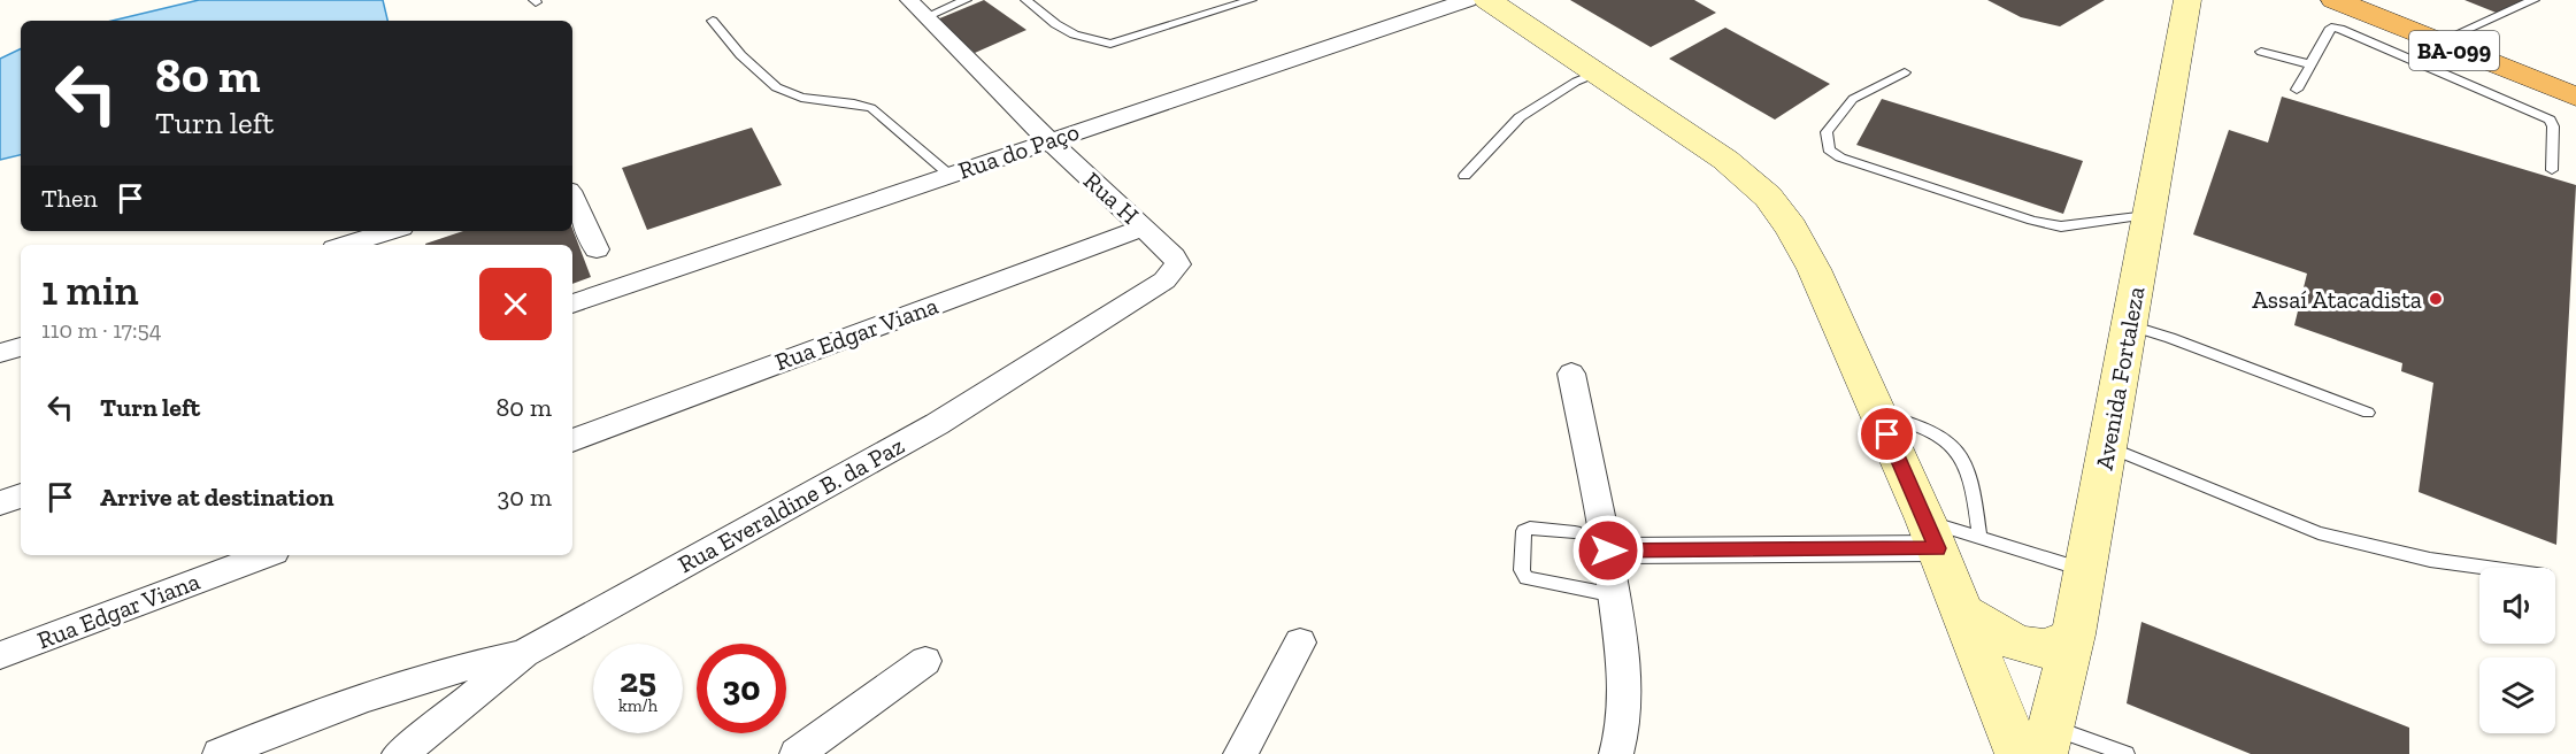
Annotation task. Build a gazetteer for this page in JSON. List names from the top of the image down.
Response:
{
  "streets": {
    "highway": ["BA-099"],
    "main road": ["Avenida Fortaleza"],
    "street": [
      "Rua do Paço",
      "Rua H",
      "Rua Edgar Viana",
      "Rua Everaldine B. da Paz"
    ]
  },
  "crossings": [
    ["Rua do Paço", "Rua H"],
    ["Rua H", "Rua Edgar Viana"],
    ["Rua H", "Rua Everaldine B. da Paz"]
  ],
  "places": ["Assaí Atacadista"],
  "page": {
    "turn": ["80 m", "Turn left"],
    "then": "Then",
    "heading": ["1 min", "110 m · 17:54"],
    "list": [
      {
        "name": "Turn left",
        "value": "80 m"
      },
      {
        "name": "Arrive at destination",
        "value": "30 m"
      }
    ],
    "speed": "25 km/h",
    "limit": "30"
  }
}
